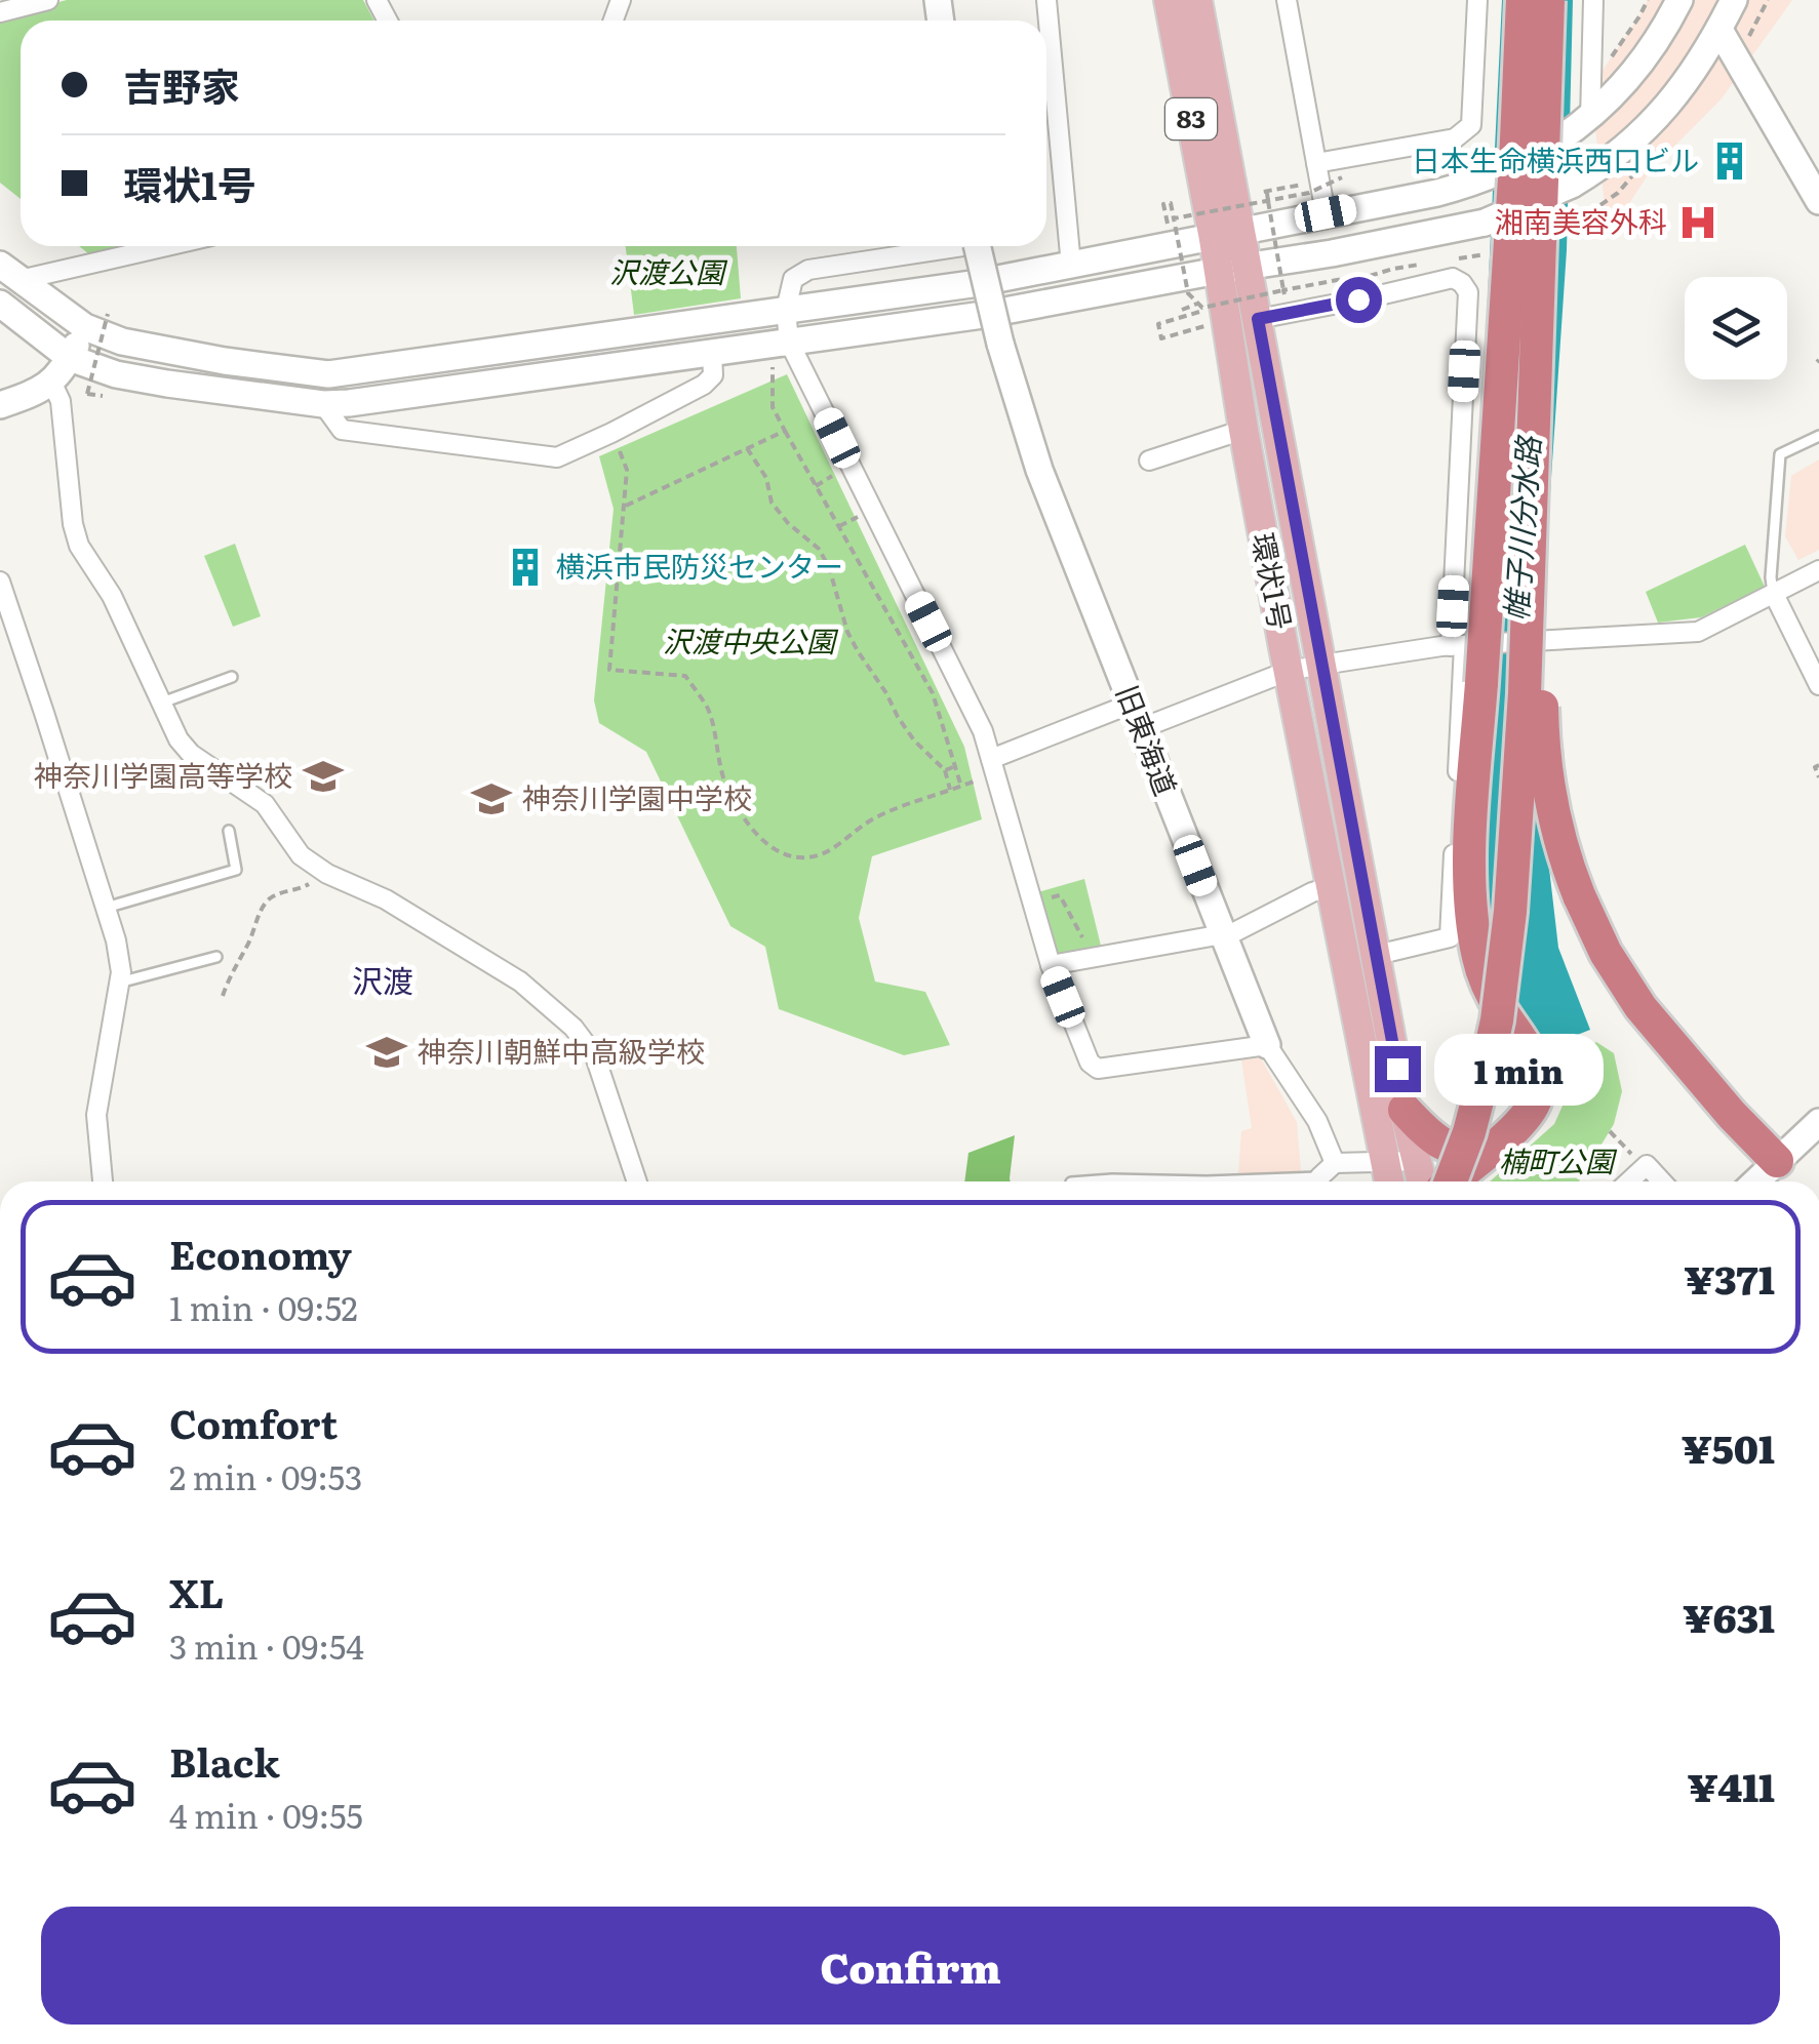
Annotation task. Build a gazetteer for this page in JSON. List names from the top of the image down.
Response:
{
  "streets": {
    "main road": ["83", "環状1号"],
    "street": ["旧東海道"]
  },
  "crossings": [
    ["83", "環状1号"]
  ],
  "districts": ["沢渡"],
  "water": ["帷子川分水路"],
  "parks": ["沢渡公園", "沢渡中央公園", "楠町公園"],
  "places": {
    "building": ["日本生命横浜西口ビル", "横浜市民防災センター"],
    "hospital": ["湘南美容外科"],
    "school or university": ["神奈川学園高等学校", "神奈川学園中学校", "神奈川朝鮮中高級学校"]
  },
  "page": {
    "banner": ["吉野家", "環状1号"],
    "bubble": "1 min",
    "list": [
      {
        "name": "Economy",
        "note": "1 min · 09:52",
        "value": "¥371"
      },
      {
        "name": "Comfort",
        "note": "2 min · 09:53",
        "value": "¥501"
      },
      {
        "name": "XL",
        "note": "3 min · 09:54",
        "value": "¥631"
      },
      {
        "name": "Black",
        "note": "4 min · 09:55",
        "value": "¥411"
      }
    ],
    "buttons": "Confirm"
  }
}
